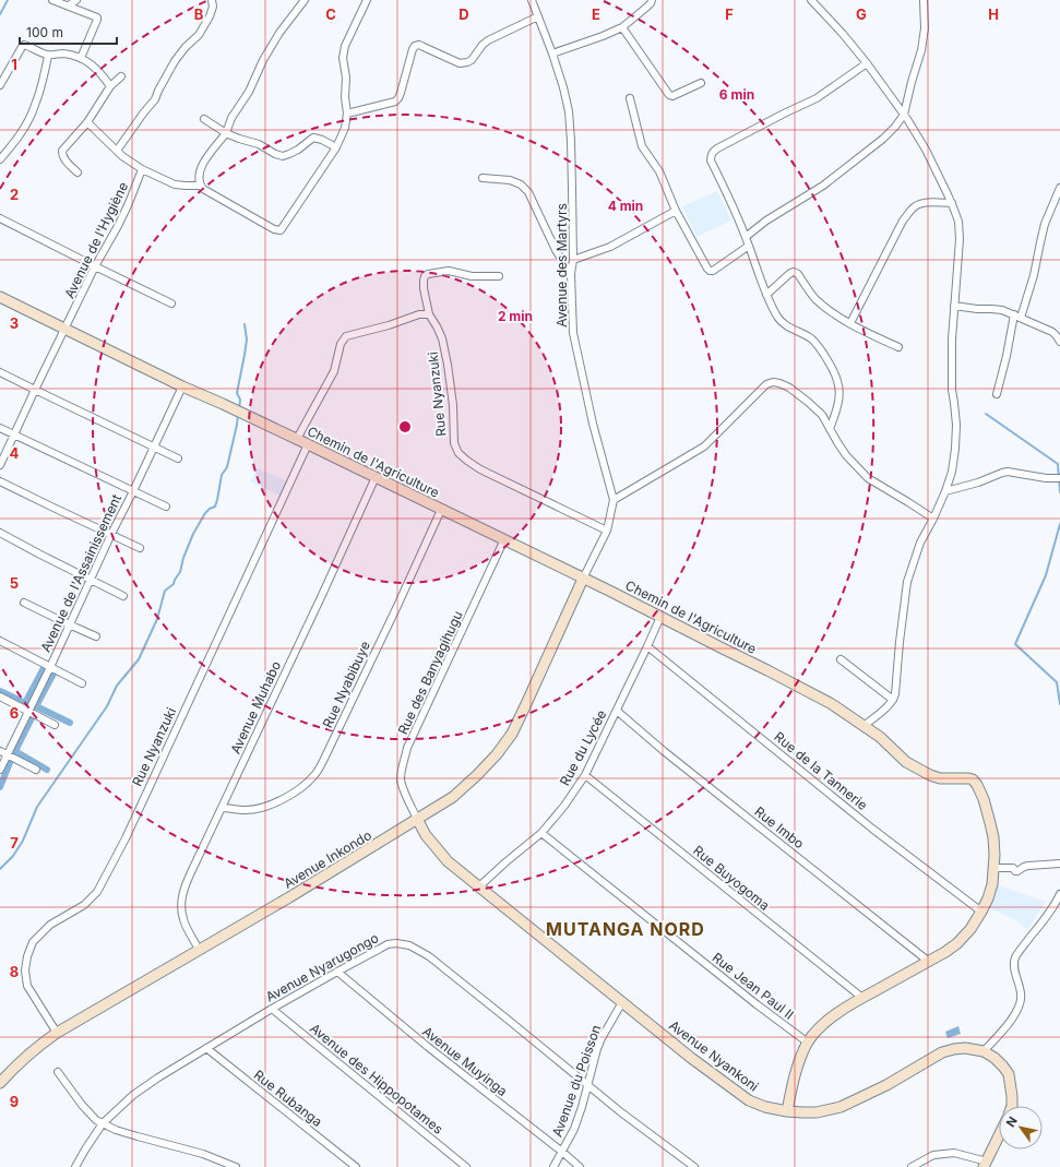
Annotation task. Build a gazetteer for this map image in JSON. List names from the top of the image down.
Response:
{
  "streets": {
    "street": [
      "Avenue de l'Hygiène",
      "Avenue des Martyrs",
      "Rue Nyanzuki",
      "Chemin de l'Agriculture",
      "Avenue de l'Assainissement",
      "Rue des Banyagihugu",
      "Rue Nyabibuye",
      "Avenue Muhabo",
      "Rue du Lycée",
      "Rue de la Tannerie",
      "Rue Imbo",
      "Avenue Inkondo",
      "Rue Buyogoma",
      "Avenue Nyarugongo",
      "Rue Jean Paul II",
      "Avenue Nyankoni",
      "Avenue Muyinga",
      "Avenue des Hippopotames",
      "Avenue du Poisson",
      "Rue Rubanga"
    ]
  },
  "crossings": [
    ["Avenue de l'Hygiène", "Chemin de l'Agriculture"],
    ["Avenue des Martyrs", "Rue Nyanzuki"],
    ["Avenue des Martyrs", "Chemin de l'Agriculture"],
    ["Avenue des Martyrs", "Avenue Inkondo"],
    ["Rue Nyanzuki", "Chemin de l'Agriculture"],
    ["Rue Nyanzuki", "Avenue Inkondo"],
    ["Chemin de l'Agriculture", "Avenue de l'Assainissement"],
    ["Chemin de l'Agriculture", "Rue des Banyagihugu"],
    ["Chemin de l'Agriculture", "Rue Nyabibuye"],
    ["Chemin de l'Agriculture", "Avenue Muhabo"],
    ["Chemin de l'Agriculture", "Rue du Lycée"],
    ["Chemin de l'Agriculture", "Rue de la Tannerie"],
    ["Chemin de l'Agriculture", "Rue Imbo"],
    ["Chemin de l'Agriculture", "Avenue Inkondo"],
    ["Chemin de l'Agriculture", "Rue Buyogoma"],
    ["Chemin de l'Agriculture", "Rue Jean Paul II"],
    ["Chemin de l'Agriculture", "Avenue Nyankoni"],
    ["Rue des Banyagihugu", "Avenue Inkondo"],
    ["Rue des Banyagihugu", "Avenue Nyankoni"],
    ["Rue Nyabibuye", "Avenue Muhabo"],
    ["Avenue Muhabo", "Avenue Inkondo"],
    ["Rue du Lycée", "Rue de la Tannerie"],
    ["Rue du Lycée", "Rue Imbo"],
    ["Rue du Lycée", "Rue Buyogoma"],
    ["Rue du Lycée", "Rue Jean Paul II"],
    ["Rue du Lycée", "Avenue Nyankoni"],
    ["Avenue Inkondo", "Avenue Nyankoni"],
    ["Avenue Nyarugongo", "Avenue Muyinga"],
    ["Avenue Nyarugongo", "Avenue des Hippopotames"],
    ["Avenue Nyarugongo", "Avenue du Poisson"],
    ["Avenue Nyarugongo", "Rue Rubanga"],
    ["Avenue Nyankoni", "Avenue du Poisson"],
    ["Avenue Muyinga", "Avenue du Poisson"]
  ],
  "districts": ["MUTANGA NORD"],
  "scale_bar": "100 m",
  "north": "top left",
  "grid": {
    "columns": [
      "B",
      "C",
      "D",
      "E",
      "F",
      "G",
      "H"
    ],
    "rows": [
      "1",
      "2",
      "3",
      "4",
      "5",
      "6",
      "7",
      "8",
      "9"
    ]
  },
  "rings": ["6 min", "4 min", "2 min"]
}
